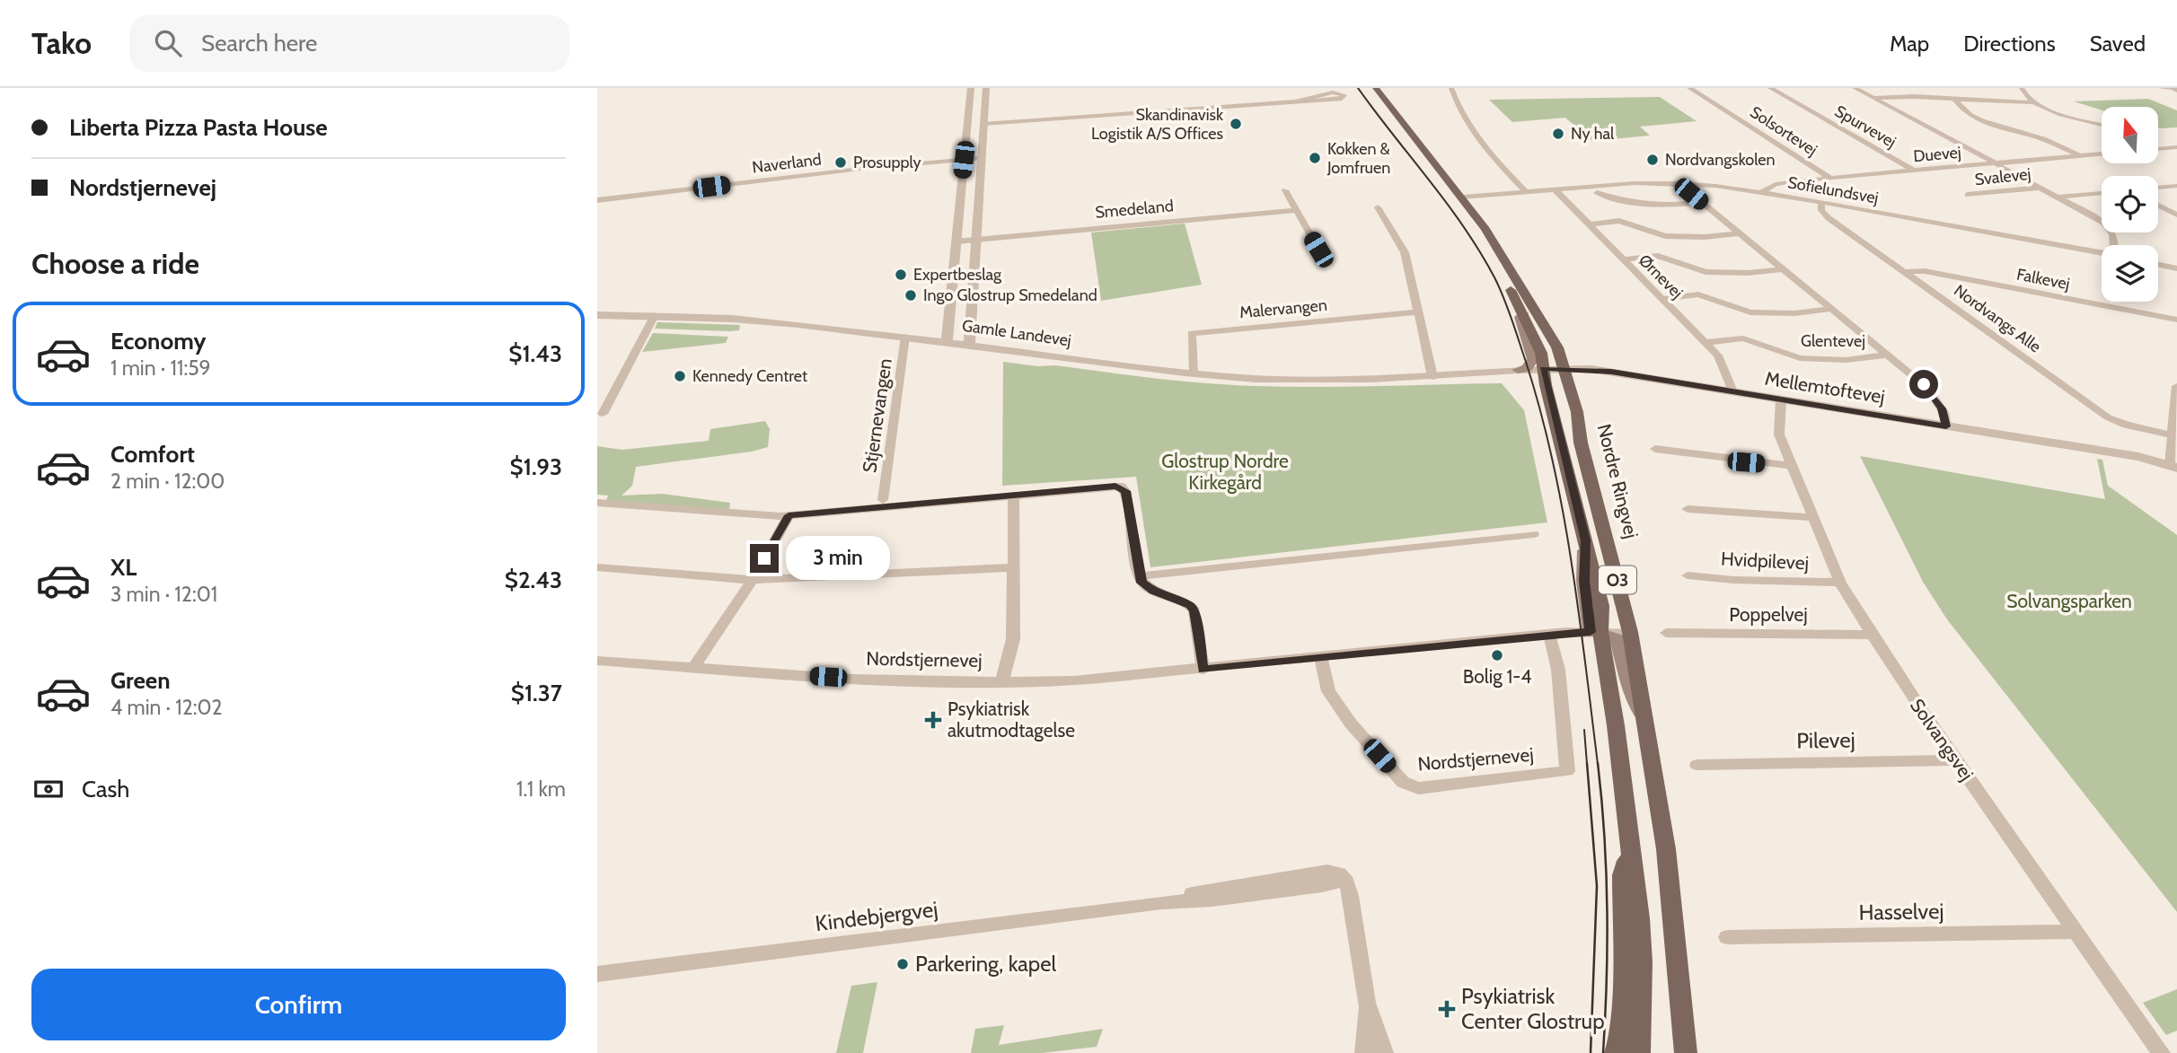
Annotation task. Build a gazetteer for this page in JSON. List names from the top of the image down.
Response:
{
  "streets": {
    "main road": ["Nordre Ringvej", "O3"],
    "street": [
      "Spurvevej",
      "Solsortevej",
      "Duevej",
      "Naverland",
      "Svalevej",
      "Sofielundsvej",
      "Smedeland",
      "Ørnevej",
      "Falkevej",
      "Malervangen",
      "Nordvangs Alle",
      "Gamle Landevej",
      "Glentevej",
      "Mellemtoftevej",
      "Stjernevangen",
      "Hvidpilevej",
      "Poppelvej",
      "Nordstjernevej",
      "Solvangsvej",
      "Pilevej",
      "Hasselvej",
      "Kindebjergvej"
    ]
  },
  "crossings": [
    ["Spurvevej", "Duevej"],
    ["Solsortevej", "Duevej"],
    ["Duevej", "Svalevej"],
    ["Duevej", "Sofielundsvej"],
    ["Sofielundsvej", "Ørnevej"],
    ["Sofielundsvej", "Nordvangs Alle"],
    ["Sofielundsvej", "Glentevej"],
    ["Sofielundsvej", "Nordre Ringvej"],
    ["Ørnevej", "Glentevej"],
    ["Ørnevej", "Mellemtoftevej"],
    ["Falkevej", "Nordvangs Alle"],
    ["Malervangen", "Gamle Landevej"],
    ["Gamle Landevej", "Mellemtoftevej"],
    ["Gamle Landevej", "Stjernevangen"],
    ["Gamle Landevej", "Nordre Ringvej"],
    ["Glentevej", "Mellemtoftevej"],
    ["Mellemtoftevej", "Nordre Ringvej"],
    ["Mellemtoftevej", "Solvangsvej"],
    ["Nordre Ringvej", "Nordstjernevej"],
    ["Hvidpilevej", "Solvangsvej"],
    ["Poppelvej", "Solvangsvej"],
    ["Solvangsvej", "Pilevej"],
    ["Solvangsvej", "Hasselvej"]
  ],
  "parks": ["Glostrup Nordre Kirkegård", "Solvangsparken"],
  "places": {
    "other": [
      "Skandinavisk Logistik A/S Offices",
      "Ny hal",
      "Kokken & Jomfruen",
      "Nordvangskolen",
      "Prosupply",
      "Expertbeslag",
      "Ingo Glostrup Smedeland",
      "Kennedy Centret",
      "Bolig 1-4",
      "Parkering, kapel"
    ],
    "health": ["Psykiatrisk akutmodtagelse", "Psykiatrisk Center Glostrup"]
  },
  "north": "top",
  "page": {
    "header": "Tako",
    "search": "Search here",
    "nav": ["Map", "Directions", "Saved"],
    "banner": ["Liberta Pizza Pasta House", "Nordstjernevej"],
    "heading": "Choose a ride",
    "list": [
      {
        "name": "Economy",
        "note": "1 min · 11:59",
        "value": "$1.43"
      },
      {
        "name": "Comfort",
        "note": "2 min · 12:00",
        "value": "$1.93"
      },
      {
        "name": "XL",
        "note": "3 min · 12:01",
        "value": "$2.43"
      },
      {
        "name": "Green",
        "note": "4 min · 12:02",
        "value": "$1.37"
      }
    ],
    "bubble": "3 min",
    "pay": ["Cash", "1.1 km"],
    "buttons": "Confirm"
  }
}
